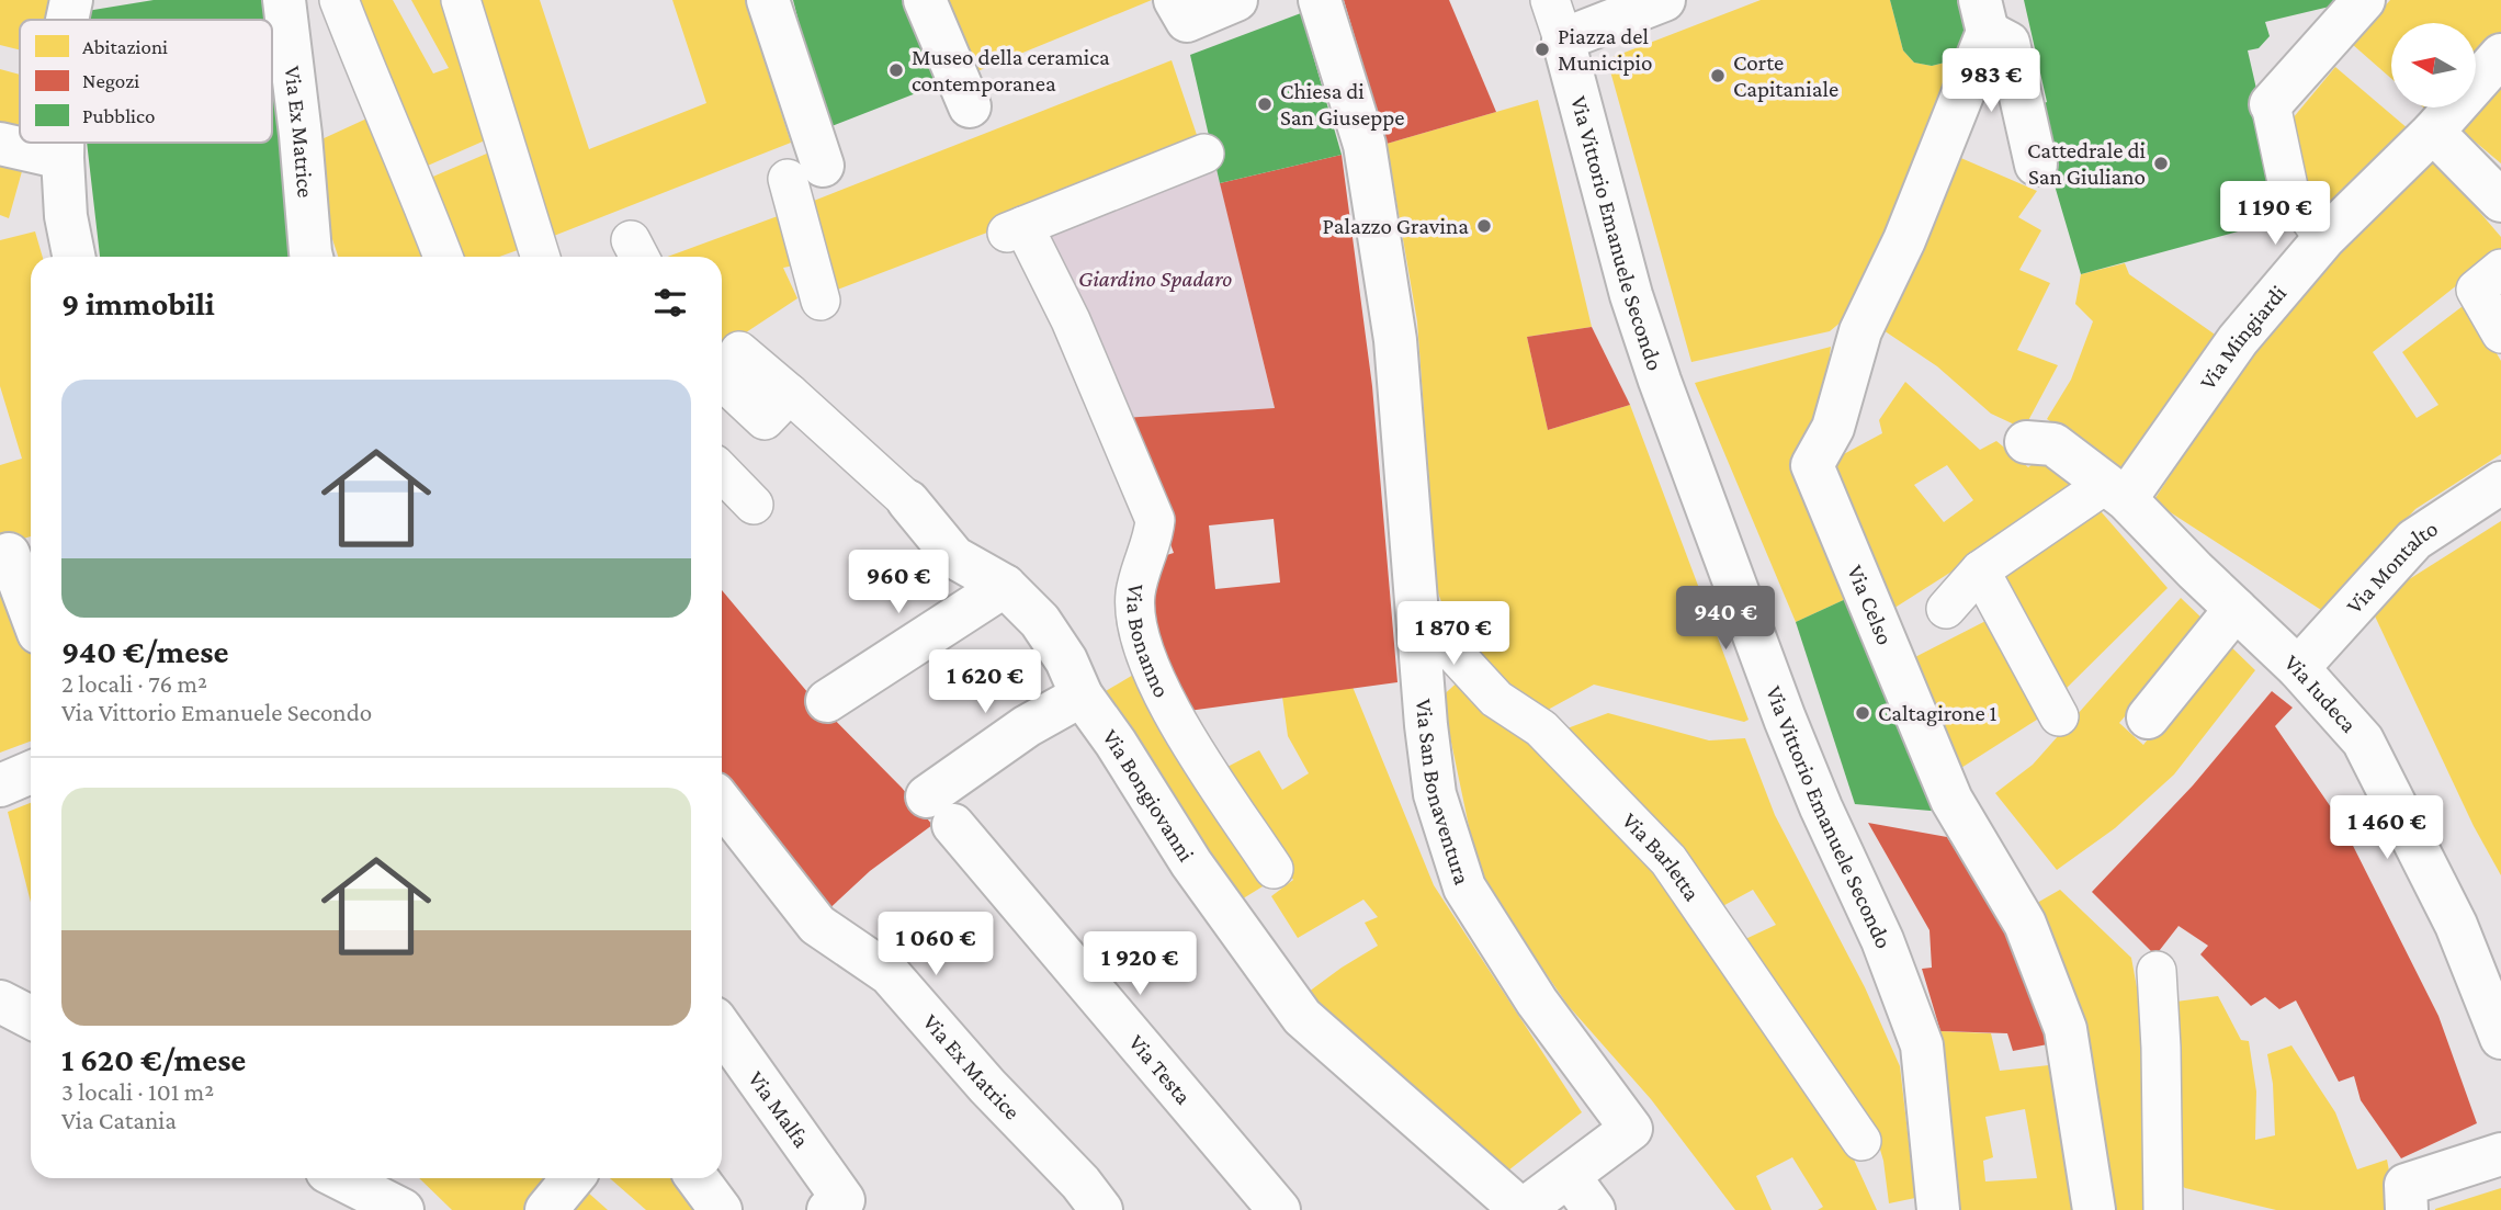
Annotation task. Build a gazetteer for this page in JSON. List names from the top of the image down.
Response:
{
  "streets": {
    "street": [
      "Via Ex Matrice",
      "Via Vittorio Emanuele Secondo",
      "Via Mingiardi",
      "Via Montalto",
      "Via Celso",
      "Via Bonanno",
      "Via Iudeca",
      "Via San Bonaventura",
      "Via Bongiovanni",
      "Via Barletta",
      "Via Testa",
      "Via Malfa"
    ]
  },
  "crossings": [
    ["Via Mingiardi", "Via Iudeca"],
    ["Via Montalto", "Via Iudeca"],
    ["Via San Bonaventura", "Via Bongiovanni"],
    ["Via San Bonaventura", "Via Barletta"],
    ["Via Bongiovanni", "Via Testa"]
  ],
  "parks": ["Giardino Spadaro"],
  "places": [
    "Piazza del Municipio",
    "Museo della ceramica contemporanea",
    "Corte Capitaniale",
    "Chiesa di San Giuseppe",
    "Cattedrale di San Giuliano",
    "Palazzo Gravina",
    "Caltagirone 1"
  ],
  "legend": ["Abitazioni", "Negozi", "Pubblico"],
  "north": "left",
  "page": {
    "price": [
      "983 €",
      "1 190 €",
      "960 €",
      "940 €",
      "1 870 €",
      "1 620 €",
      "1 460 €",
      "1 060 €",
      "1 920 €"
    ],
    "heading": "9 immobili",
    "list": [
      {
        "name": "940 €/mese",
        "note": "2 locali · 76 m² · Via Vittorio Emanuele Secondo"
      },
      {
        "name": "1 620 €/mese",
        "note": "3 locali · 101 m² · Via Catania"
      }
    ]
  }
}
